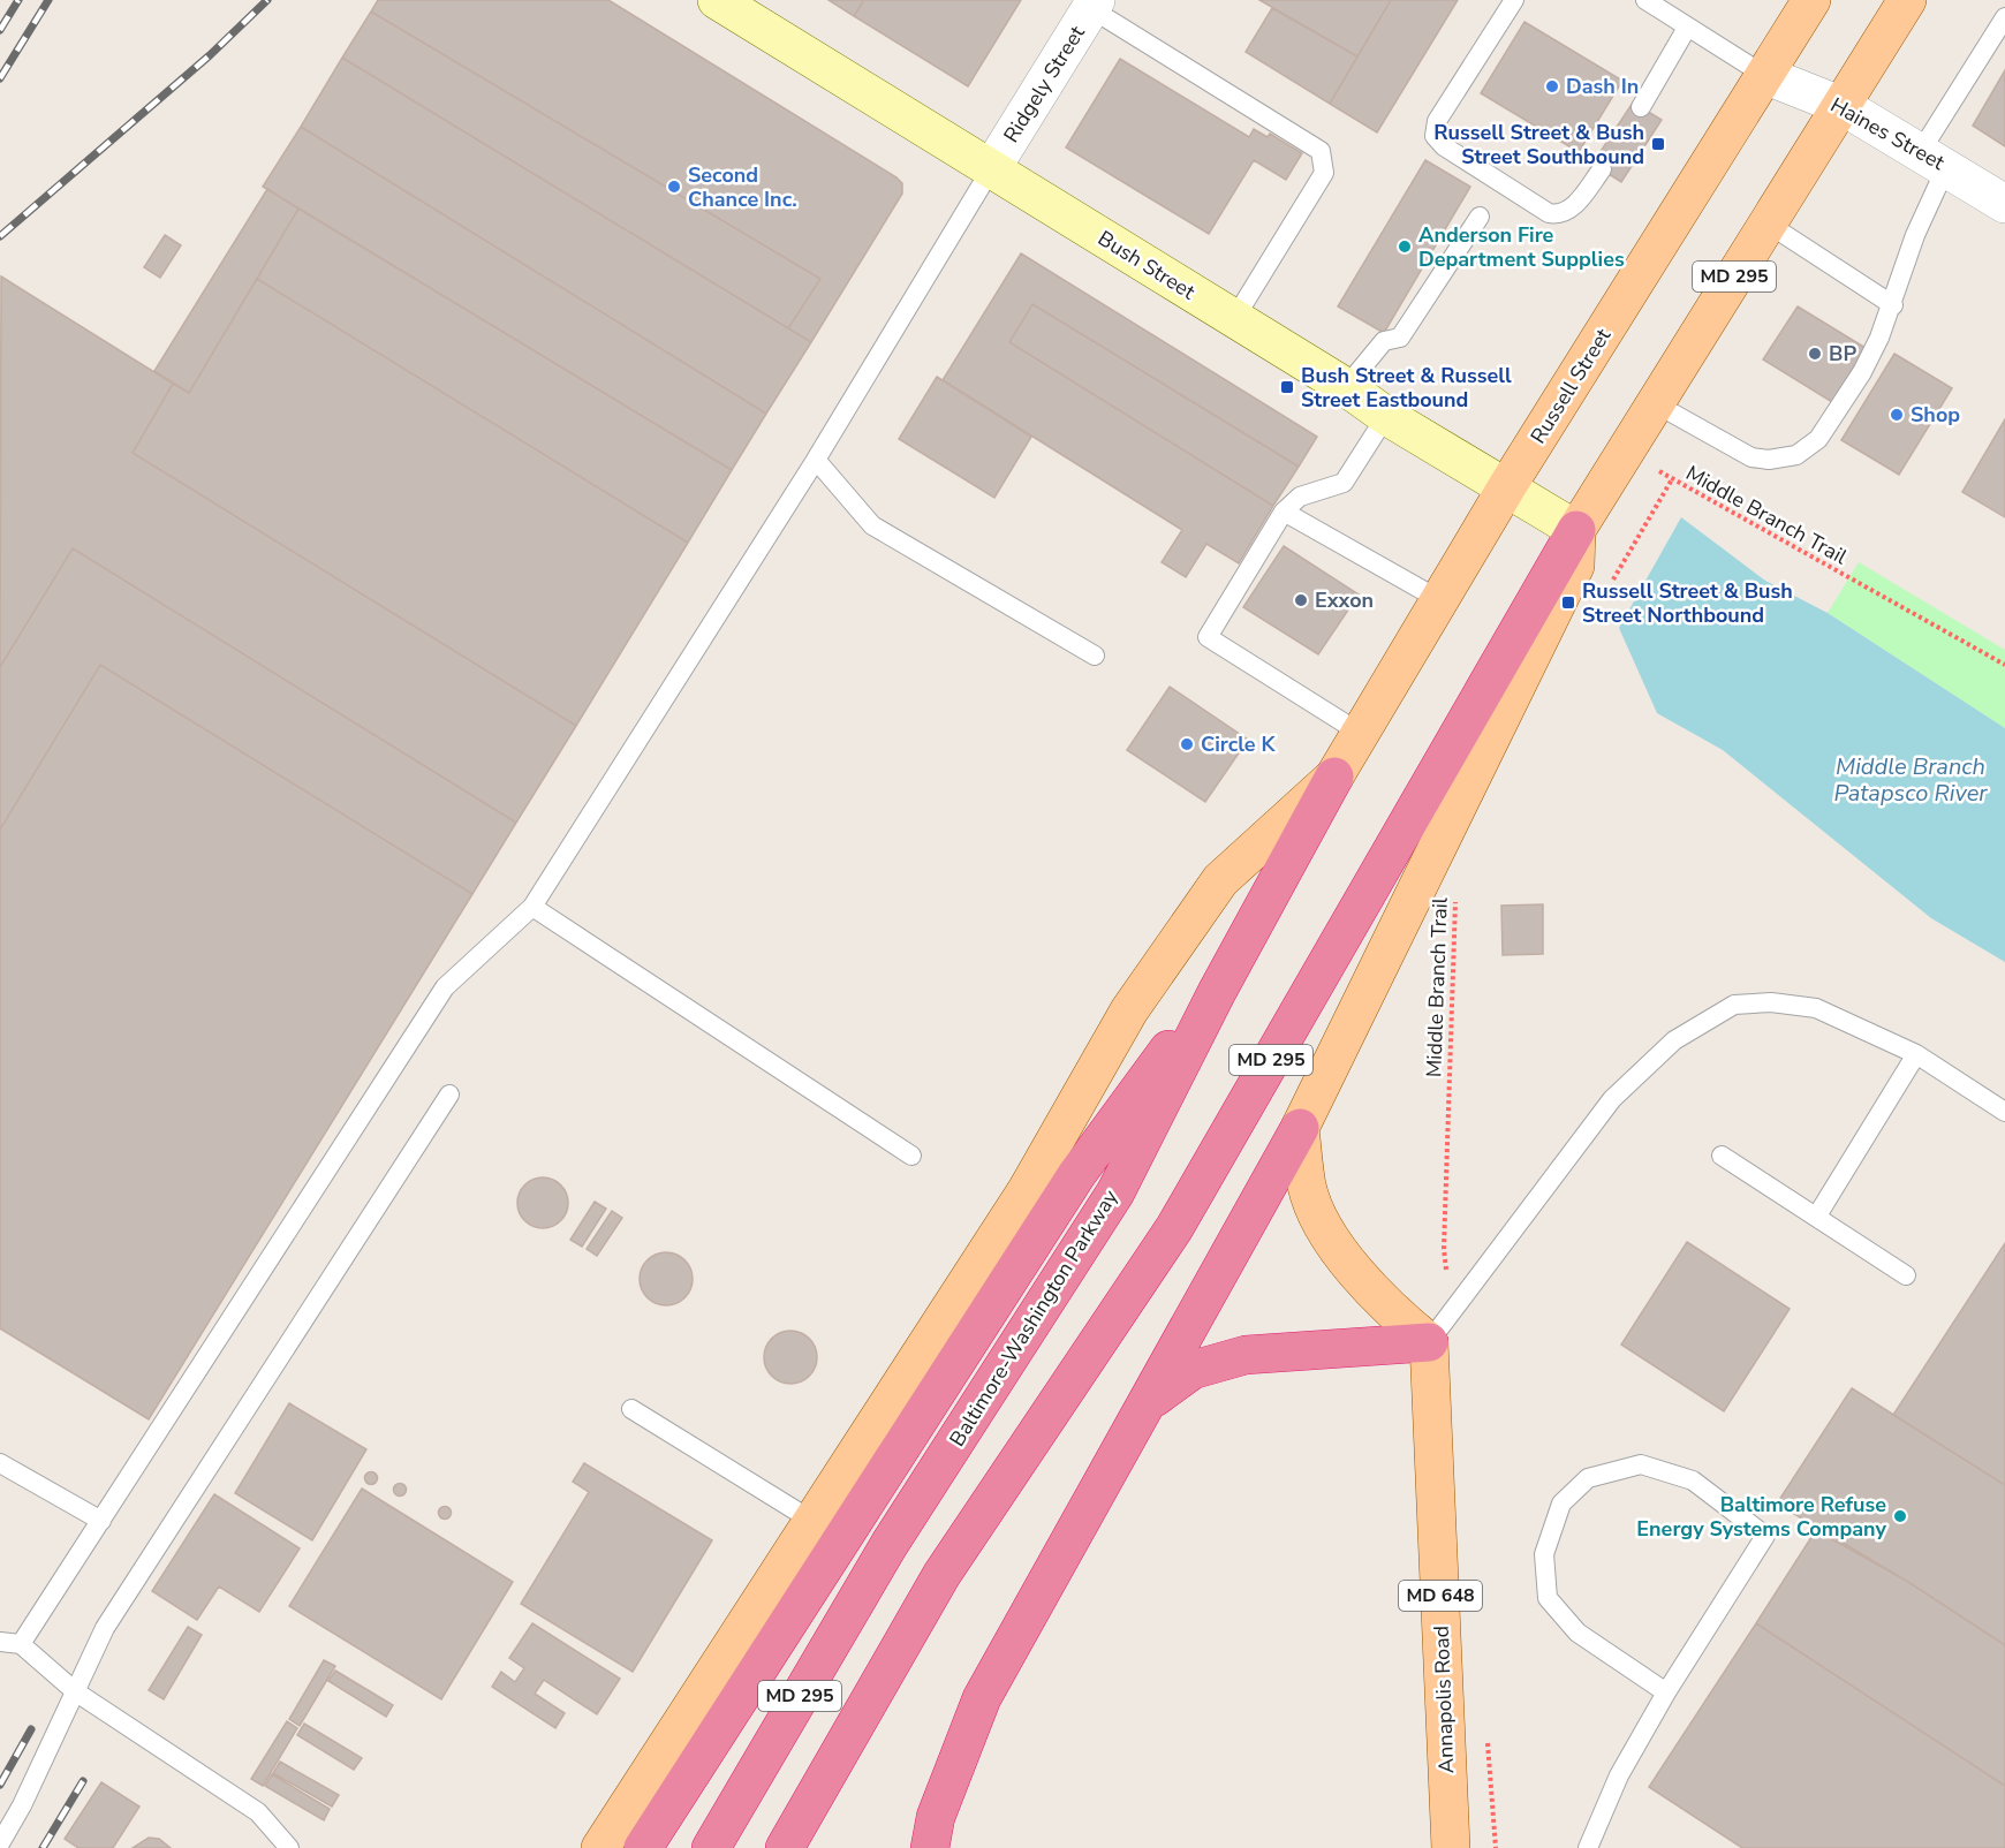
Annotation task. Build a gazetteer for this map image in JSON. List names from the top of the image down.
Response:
{
  "streets": {
    "highway": ["MD 295", "Baltimore-Washington Parkway"],
    "main road": ["Russell Street", "MD 648", "Annapolis Road"],
    "street": ["Ridgely Street", "Haines Street", "Bush Street"],
    "path": ["Middle Branch Trail"]
  },
  "crossings": [
    ["Ridgely Street", "Bush Street"],
    ["Haines Street", "MD 295"],
    ["Haines Street", "Russell Street"],
    ["Bush Street", "MD 295"],
    ["Bush Street", "Russell Street"],
    ["Russell Street", "Baltimore-Washington Parkway"],
    ["Middle Branch Trail", "Annapolis Road"]
  ],
  "water": ["Middle Branch Patapsco River"],
  "places": {
    "other": [
      "Dash In",
      "Second Chance Inc.",
      "Anderson Fire Department Supplies",
      "BP",
      "Shop",
      "Exxon",
      "Circle K",
      "Baltimore Refuse Energy Systems Company"
    ],
    "transit": ["Russell Street & Bush Street Southbound", "Bush Street & Russell Street Eastbound", "Russell Street & Bush Street Northbound"]
  }
}
